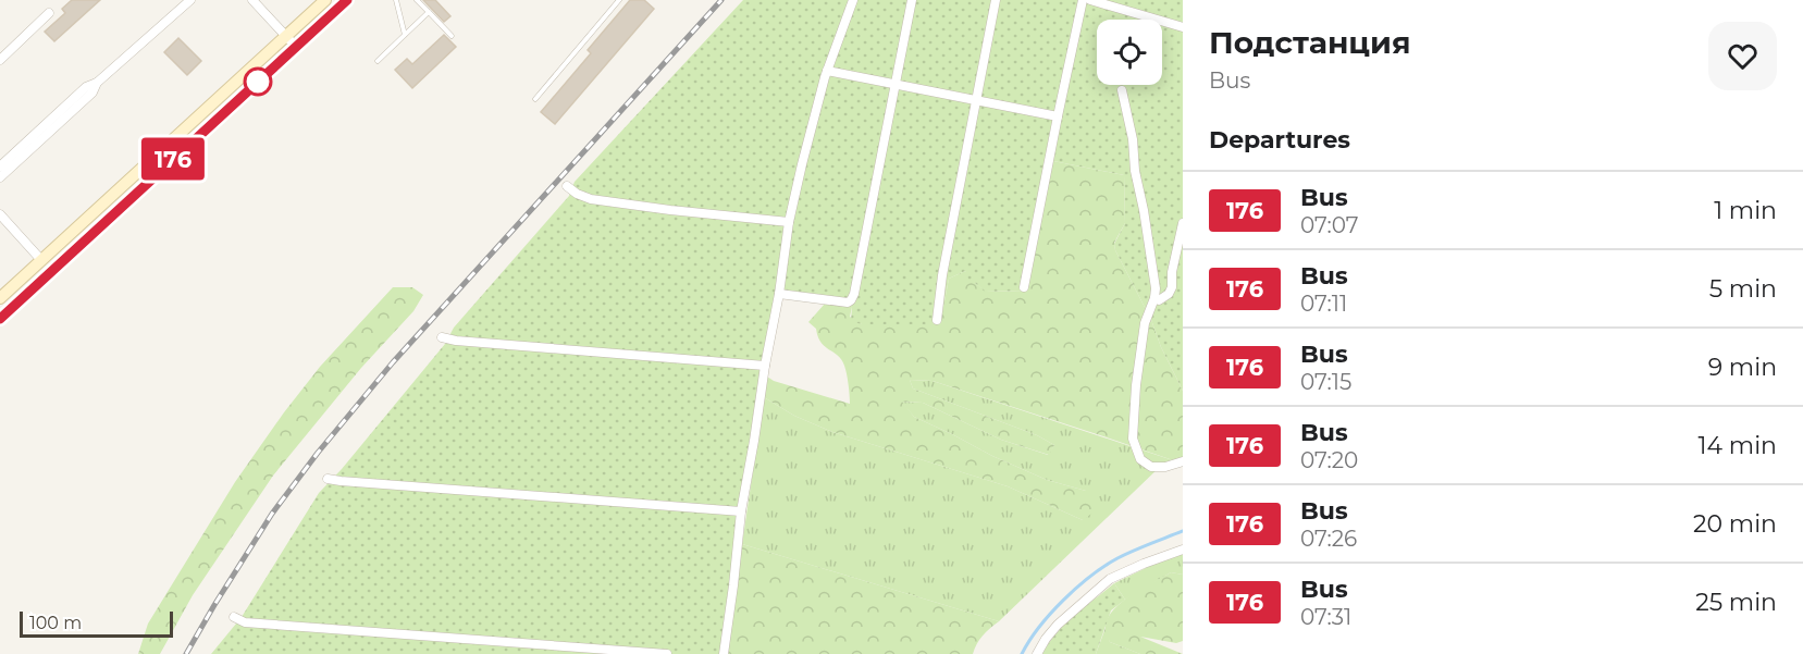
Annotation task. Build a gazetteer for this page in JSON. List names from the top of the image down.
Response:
{
  "lines": ["bus line 176"],
  "scale_bar": "100 m",
  "page": {
    "on_map": "176",
    "heading": [
      ["Подстанция", "Bus"],
      "Departures"
    ],
    "list": [
      {
        "mark": "176",
        "name": "Bus",
        "note": "07:07",
        "value": "1 min"
      },
      {
        "mark": "176",
        "name": "Bus",
        "note": "07:11",
        "value": "5 min"
      },
      {
        "mark": "176",
        "name": "Bus",
        "note": "07:15",
        "value": "9 min"
      },
      {
        "mark": "176",
        "name": "Bus",
        "note": "07:20",
        "value": "14 min"
      },
      {
        "mark": "176",
        "name": "Bus",
        "note": "07:26",
        "value": "20 min"
      },
      {
        "mark": "176",
        "name": "Bus",
        "note": "07:31",
        "value": "25 min"
      }
    ],
    "scale": "100 m"
  }
}
